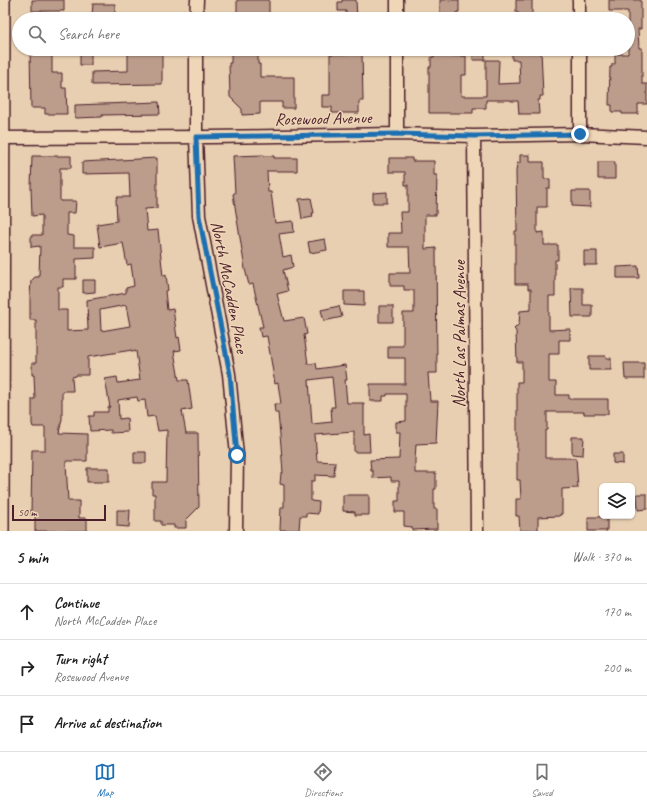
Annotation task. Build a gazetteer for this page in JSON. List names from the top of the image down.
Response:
{
  "streets": {
    "street": ["Rosewood Avenue", "North McCadden Place", "North Las Palmas Avenue"]
  },
  "crossings": [
    ["Rosewood Avenue", "North McCadden Place"],
    ["Rosewood Avenue", "North Las Palmas Avenue"]
  ],
  "scale_bar": "50 m",
  "page": {
    "search": "Search here",
    "scale": "50 m",
    "heading": ["5 min", "Walk · 370 m"],
    "list": [
      ["Continue", "North McCadden Place", "170 m"],
      ["Turn right", "Rosewood Avenue", "200 m"],
      "Arrive at destination"
    ],
    "nav": ["Map", "Directions", "Saved"]
  }
}
